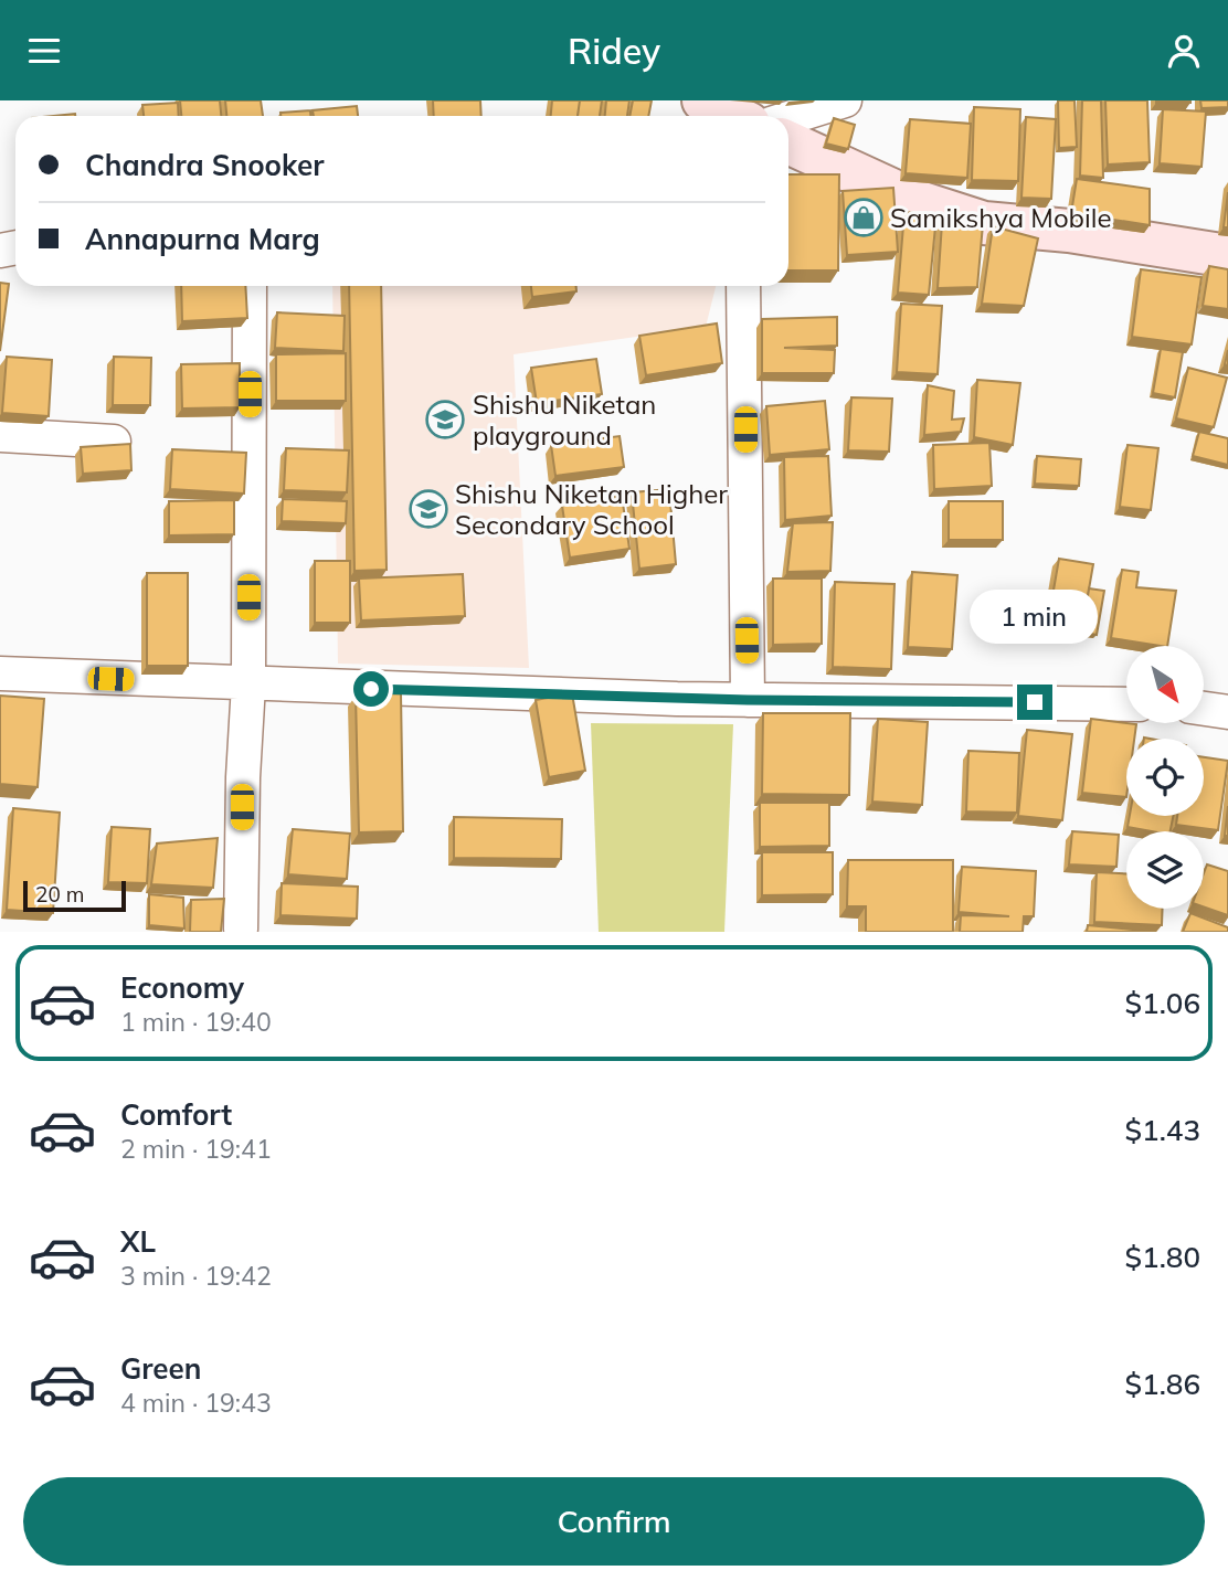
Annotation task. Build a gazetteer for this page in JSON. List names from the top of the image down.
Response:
{
  "places": {
    "shop": ["Samikshya Mobile"],
    "school or university": ["Shishu Niketan playground", "Shishu Niketan Higher Secondary School"]
  },
  "scale_bar": "20 m",
  "north": "bottom right",
  "page": {
    "header": "Ridey",
    "banner": ["Chandra Snooker", "Annapurna Marg"],
    "bubble": "1 min",
    "scale": "20 m",
    "list": [
      {
        "name": "Economy",
        "note": "1 min · 19:40",
        "value": "$1.06"
      },
      {
        "name": "Comfort",
        "note": "2 min · 19:41",
        "value": "$1.43"
      },
      {
        "name": "XL",
        "note": "3 min · 19:42",
        "value": "$1.80"
      },
      {
        "name": "Green",
        "note": "4 min · 19:43",
        "value": "$1.86"
      }
    ],
    "buttons": "Confirm"
  }
}
